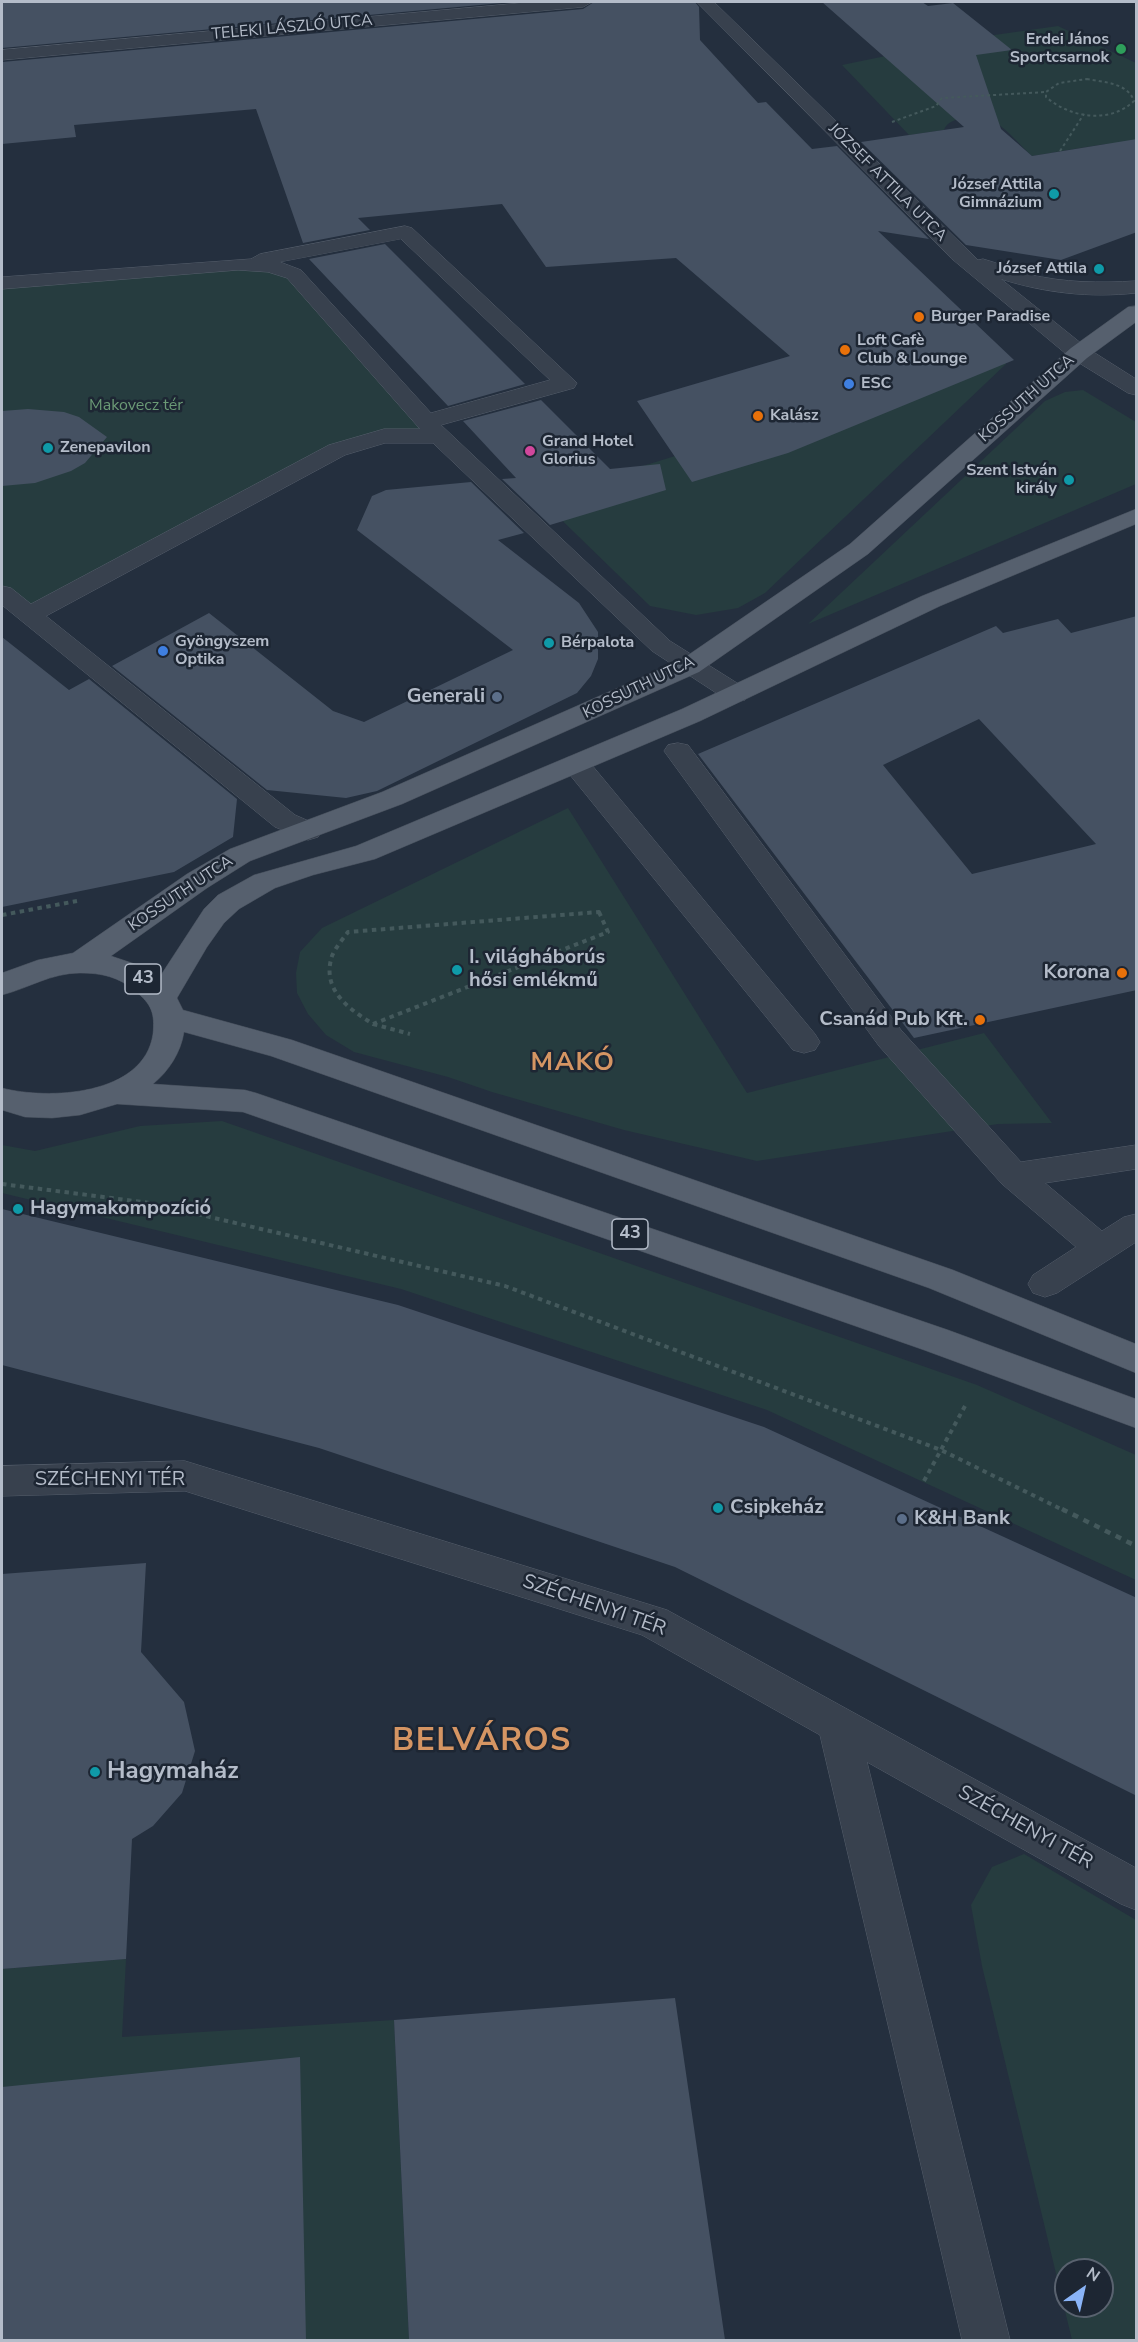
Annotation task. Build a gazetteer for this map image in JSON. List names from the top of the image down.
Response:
{
  "streets": {
    "main road": ["KOSSUTH UTCA", "43"],
    "street": ["TELEKI LÁSZLÓ UTCA", "JÓZSEF ATTILA UTCA", "SZÉCHENYI TÉR"]
  },
  "crossings": [
    ["JÓZSEF ATTILA UTCA", "KOSSUTH UTCA"],
    ["KOSSUTH UTCA", "43"]
  ],
  "districts": ["MAKÓ", "BELVÁROS"],
  "parks": ["Makovecz tér"],
  "places": [
    "Erdei János Sportcsarnok",
    "József Attila Gimnázium",
    "József Attila",
    "Burger Paradise",
    "Loft Cafè Club & Lounge",
    "ESC",
    "Kalász",
    "Zenepavilon",
    "Grand Hotel Glorius",
    "Szent István király",
    "Bérpalota",
    "Gyöngyszem Optika",
    "Generali",
    "I. világháborús hősi emlékmű",
    "Korona",
    "Csanád Pub Kft.",
    "Hagymakompozíció",
    "Csipkeház",
    "K&H Bank",
    "Hagymaház"
  ],
  "north": "top right"
}
